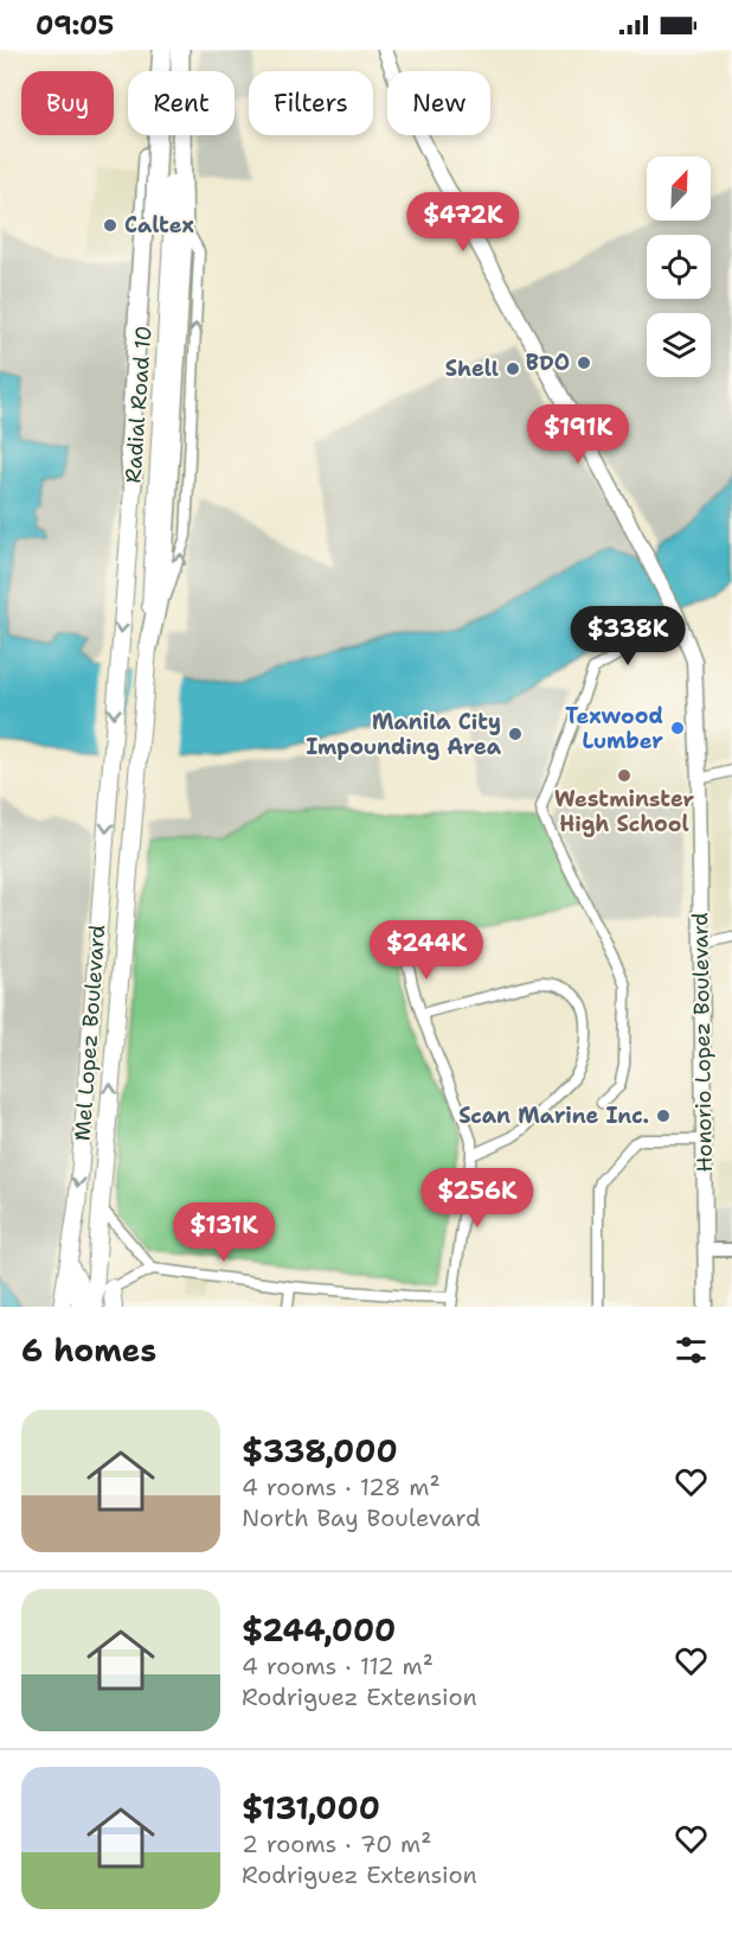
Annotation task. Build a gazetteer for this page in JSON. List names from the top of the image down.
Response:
{
  "streets": {
    "highway": ["Radial Road 10", "Mel Lopez Boulevard"],
    "main road": ["Honorio Lopez Boulevard"]
  },
  "crossings": [
    ["Radial Road 10", "Mel Lopez Boulevard"]
  ],
  "places": [
    "Caltex",
    "BDO",
    "Shell",
    "Texwood Lumber",
    "Manila City Impounding Area",
    "Westminster High School",
    "Scan Marine Inc."
  ],
  "north": "top right",
  "page": {
    "status": "09:05",
    "chip": [
      "Buy",
      "Rent",
      "Filters",
      "New"
    ],
    "price": [
      "$472K",
      "$191K",
      "$338K",
      "$244K",
      "$256K",
      "$131K"
    ],
    "heading": "6 homes",
    "list": [
      {
        "name": "$338,000",
        "note": "4 rooms · 128 m² · North Bay Boulevard"
      },
      {
        "name": "$244,000",
        "note": "4 rooms · 112 m² · Rodriguez Extension"
      },
      {
        "name": "$131,000",
        "note": "2 rooms · 70 m² · Rodriguez Extension"
      }
    ]
  }
}
